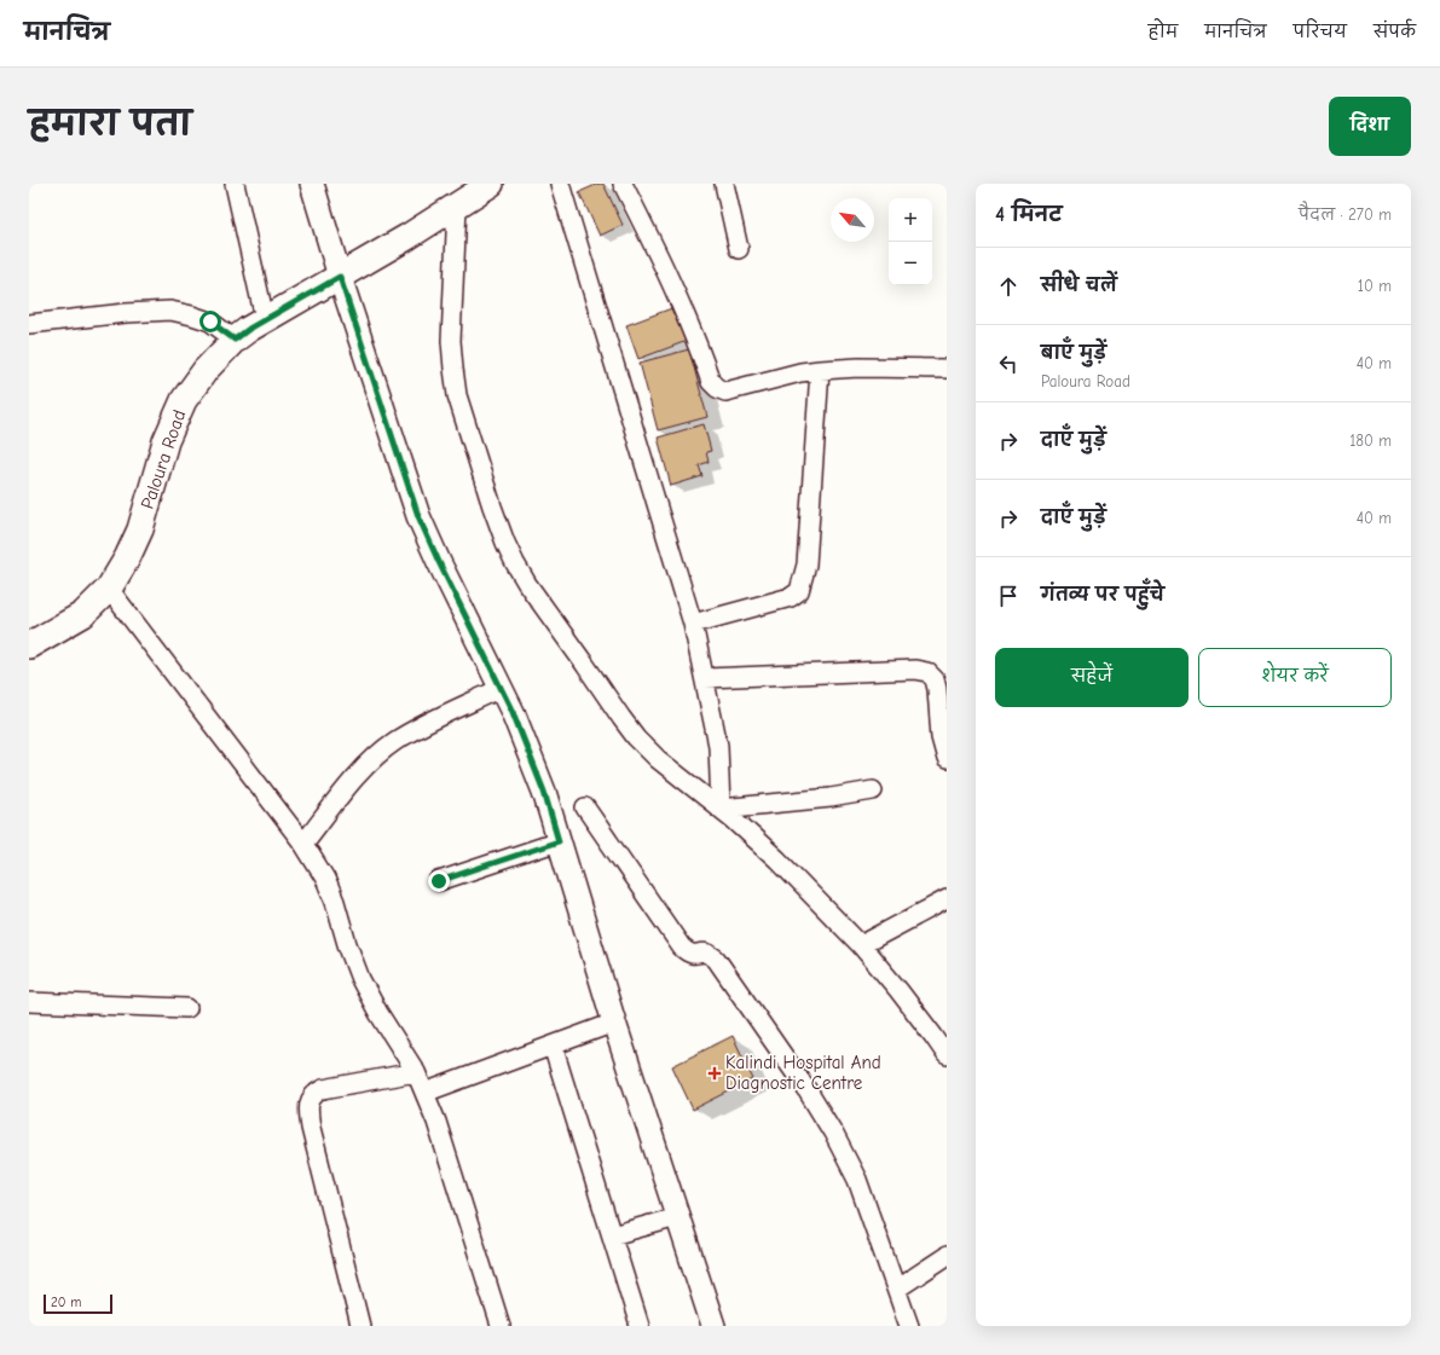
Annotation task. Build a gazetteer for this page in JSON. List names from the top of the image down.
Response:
{
  "streets": {
    "main road": ["Paloura Road"]
  },
  "places": {
    "health": ["Kalindi Hospital And Diagnostic Centre"]
  },
  "scale_bar": "20 m",
  "north": "top left",
  "page": {
    "header": "मानचित्र",
    "nav": [
      "होम",
      "मानचित्र",
      "परिचय",
      "संपर्क"
    ],
    "title": "हमारा पता",
    "buttons": [
      "दिशा",
      ["सहेजें", "शेयर करें"]
    ],
    "heading": ["4 मिनट", "पैदल · 270 m"],
    "map_buttons": ["+", "−"],
    "list": [
      ["सीधे चलें", "10 m"],
      ["बाएँ मुड़ें", "Paloura Road", "40 m"],
      ["दाएँ मुड़ें", "180 m"],
      ["दाएँ मुड़ें", "40 m"],
      "गंतव्य पर पहुँचे"
    ],
    "scale": "20 m"
  }
}
